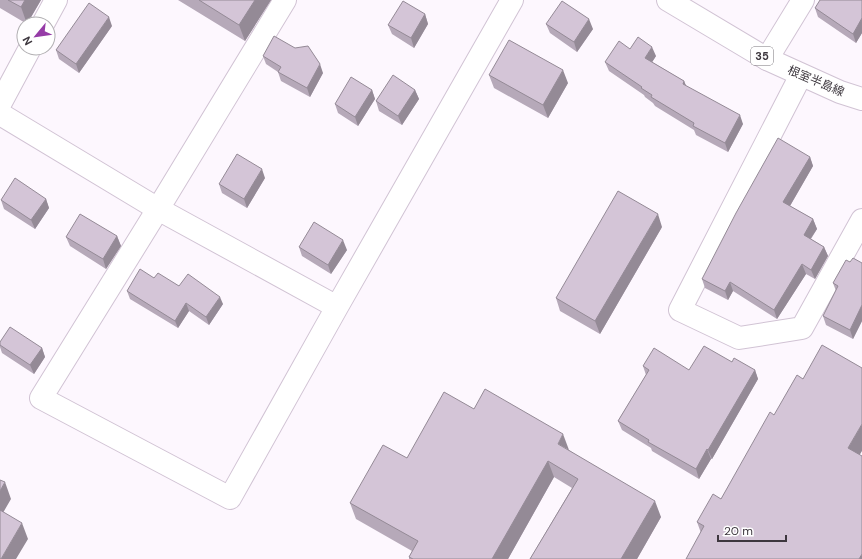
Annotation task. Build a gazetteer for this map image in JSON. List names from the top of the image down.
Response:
{
  "streets": {
    "street": ["35", "根室半島線"]
  },
  "scale_bar": "20 m",
  "north": "bottom left"
}
